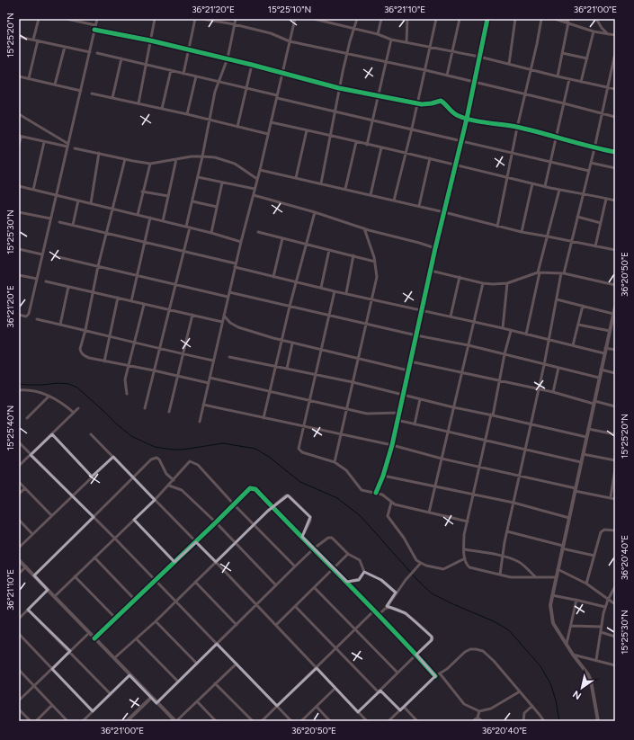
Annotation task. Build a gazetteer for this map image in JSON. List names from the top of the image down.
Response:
{
  "north": "bottom left",
  "coordinates": [
    "36°21'20\"E",
    "15°25'10\"N",
    "36°21'10\"E",
    "36°21'00\"E",
    "15°25'20\"N",
    "15°25'30\"N",
    "36°20'50\"E",
    "15°25'40\"N",
    "36°20'40\"E"
  ]
}
